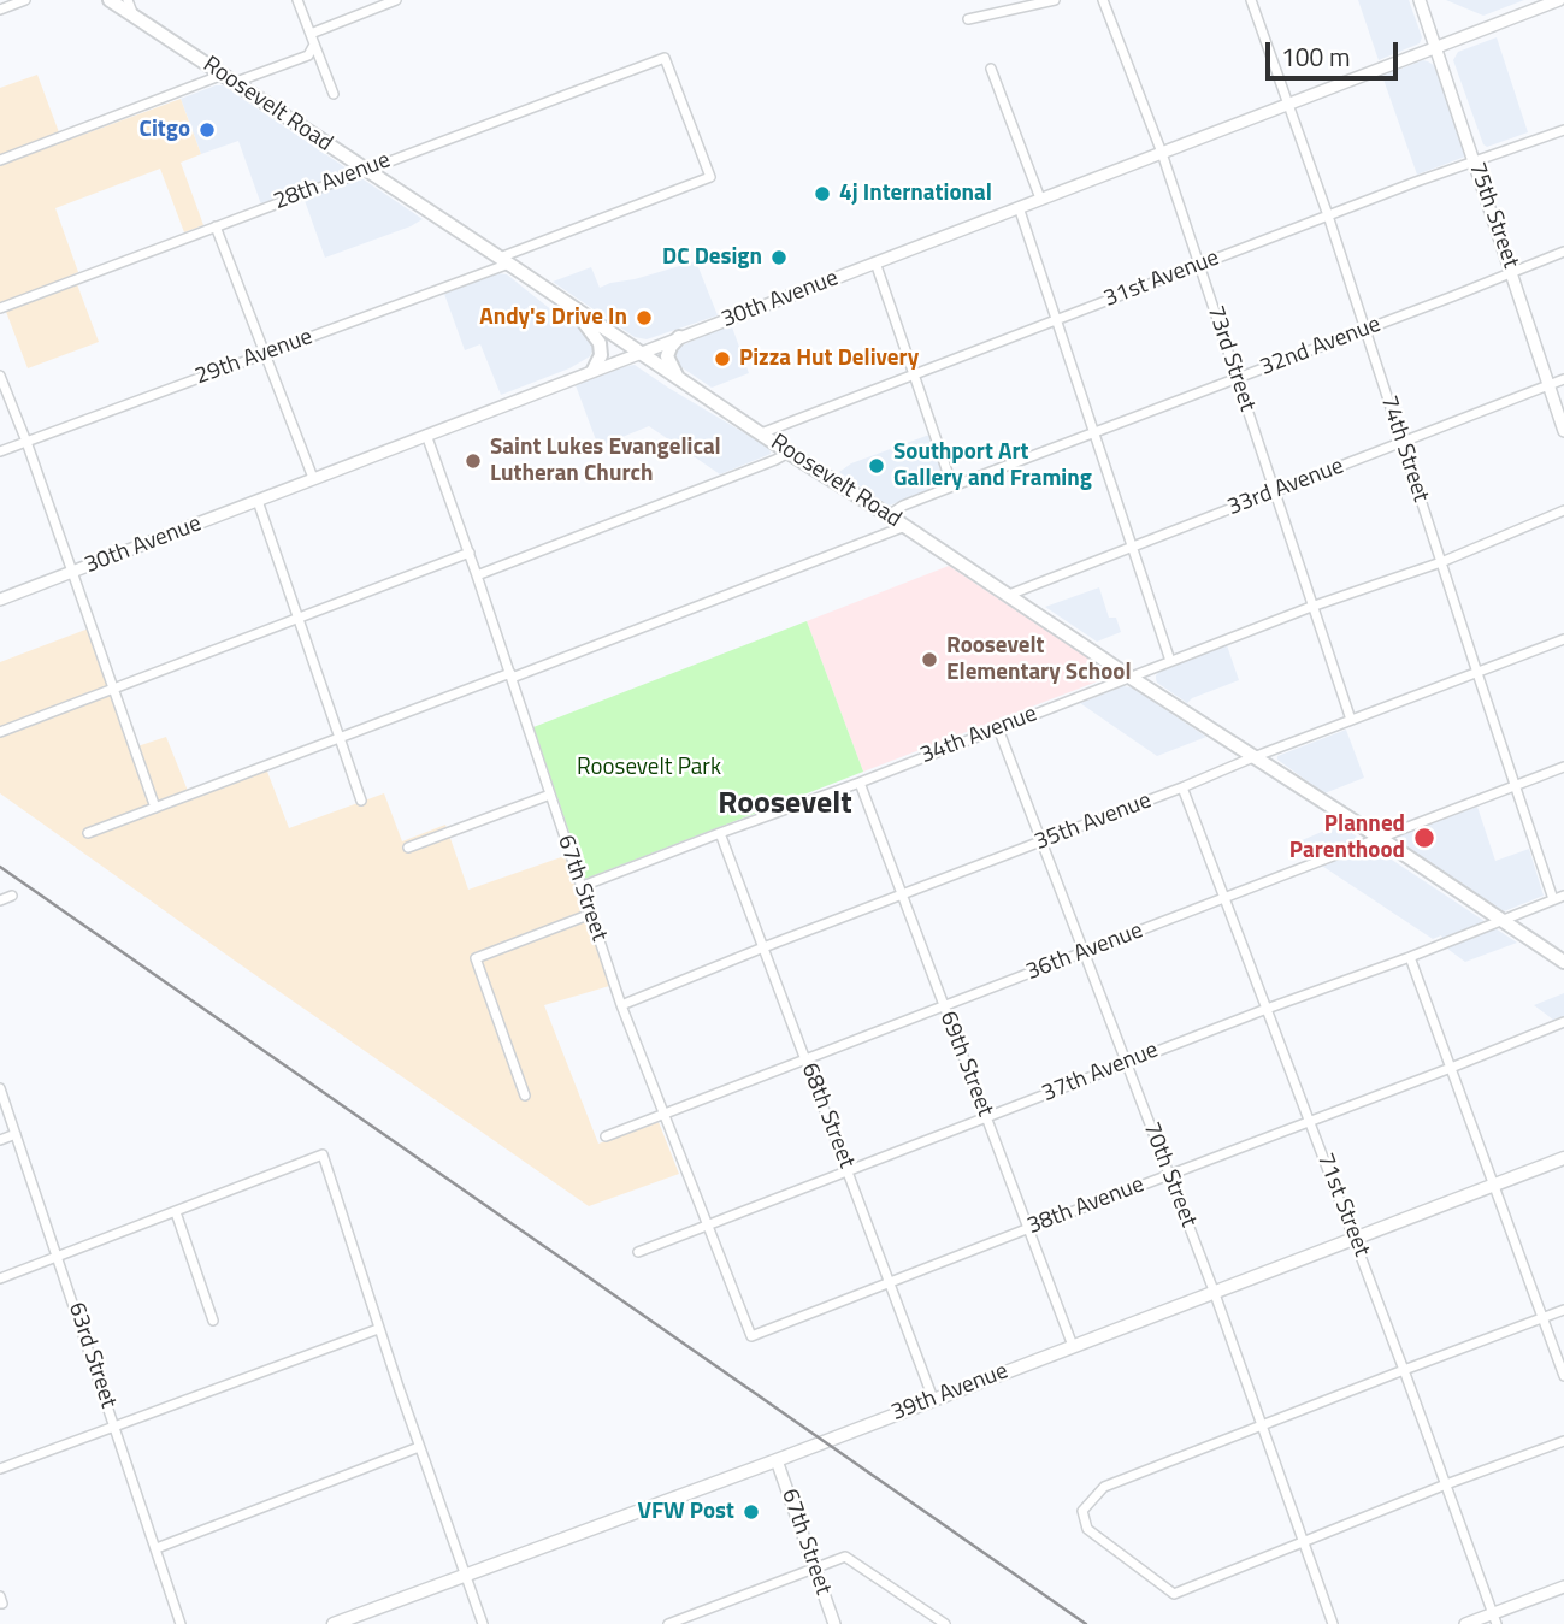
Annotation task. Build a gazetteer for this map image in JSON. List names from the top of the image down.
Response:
{
  "streets": {
    "main road": ["Roosevelt Road", "39th Avenue"],
    "street": [
      "28th Avenue",
      "75th Street",
      "31st Avenue",
      "30th Avenue",
      "32nd Avenue",
      "29th Avenue",
      "73rd Street",
      "74th Street",
      "33rd Avenue",
      "34th Avenue",
      "35th Avenue",
      "67th Street",
      "36th Avenue",
      "69th Street",
      "37th Avenue",
      "68th Street",
      "70th Street",
      "71st Street",
      "38th Avenue",
      "63rd Street"
    ]
  },
  "crossings": [
    ["Roosevelt Road", "28th Avenue"],
    ["Roosevelt Road", "31st Avenue"],
    ["Roosevelt Road", "30th Avenue"],
    ["Roosevelt Road", "32nd Avenue"],
    ["Roosevelt Road", "29th Avenue"],
    ["Roosevelt Road", "33rd Avenue"],
    ["Roosevelt Road", "34th Avenue"],
    ["Roosevelt Road", "35th Avenue"],
    ["Roosevelt Road", "36th Avenue"],
    ["Roosevelt Road", "37th Avenue"],
    ["28th Avenue", "29th Avenue"],
    ["75th Street", "31st Avenue"],
    ["75th Street", "30th Avenue"],
    ["75th Street", "32nd Avenue"],
    ["75th Street", "33rd Avenue"],
    ["31st Avenue", "73rd Street"],
    ["31st Avenue", "74th Street"],
    ["30th Avenue", "73rd Street"],
    ["30th Avenue", "74th Street"],
    ["30th Avenue", "67th Street"],
    ["32nd Avenue", "73rd Street"],
    ["32nd Avenue", "74th Street"],
    ["73rd Street", "33rd Avenue"],
    ["73rd Street", "34th Avenue"],
    ["73rd Street", "35th Avenue"],
    ["74th Street", "33rd Avenue"],
    ["74th Street", "34th Avenue"],
    ["74th Street", "35th Avenue"],
    ["74th Street", "36th Avenue"],
    ["74th Street", "37th Avenue"],
    ["34th Avenue", "67th Street"],
    ["34th Avenue", "69th Street"],
    ["34th Avenue", "68th Street"],
    ["34th Avenue", "70th Street"],
    ["35th Avenue", "67th Street"],
    ["35th Avenue", "69th Street"],
    ["35th Avenue", "68th Street"],
    ["35th Avenue", "70th Street"],
    ["35th Avenue", "71st Street"],
    ["67th Street", "36th Avenue"],
    ["67th Street", "37th Avenue"],
    ["67th Street", "38th Avenue"],
    ["67th Street", "39th Avenue"],
    ["36th Avenue", "69th Street"],
    ["36th Avenue", "68th Street"],
    ["36th Avenue", "70th Street"],
    ["36th Avenue", "71st Street"],
    ["69th Street", "37th Avenue"],
    ["69th Street", "38th Avenue"],
    ["69th Street", "39th Avenue"],
    ["37th Avenue", "68th Street"],
    ["37th Avenue", "70th Street"],
    ["37th Avenue", "71st Street"],
    ["68th Street", "38th Avenue"],
    ["68th Street", "39th Avenue"],
    ["70th Street", "38th Avenue"],
    ["70th Street", "39th Avenue"],
    ["71st Street", "38th Avenue"],
    ["71st Street", "39th Avenue"]
  ],
  "districts": ["Roosevelt"],
  "parks": ["Roosevelt Park"],
  "places": [
    "Citgo",
    "4j International",
    "DC Design",
    "Andy's Drive In",
    "Pizza Hut Delivery",
    "Saint Lukes Evangelical Lutheran Church",
    "Southport Art Gallery and Framing",
    "Roosevelt Elementary School",
    "Planned Parenthood",
    "VFW Post"
  ],
  "scale_bar": "100 m"
}
